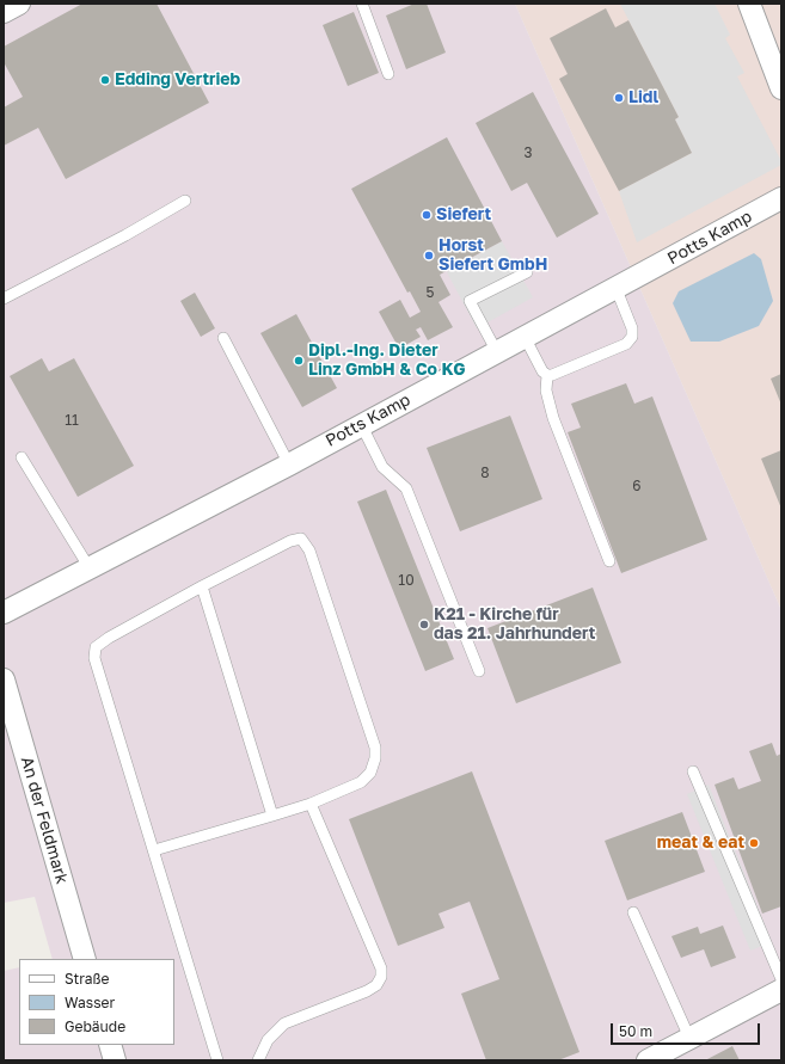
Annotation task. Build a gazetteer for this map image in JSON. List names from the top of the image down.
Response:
{
  "streets": {
    "street": ["Potts Kamp", "An der Feldmark"]
  },
  "places": [
    "Edding Vertrieb",
    "Lidl",
    "Siefert",
    "Horst Siefert GmbH",
    "Dipl.-Ing. Dieter Linz GmbH & Co KG",
    "K21 - Kirche für das 21. Jahrhundert",
    "meat & eat"
  ],
  "house_numbers": [
    "3",
    "5",
    "11",
    "8",
    "6",
    "10"
  ],
  "legend": ["Straße", "Wasser", "Gebäude"],
  "scale_bar": "50 m"
}
